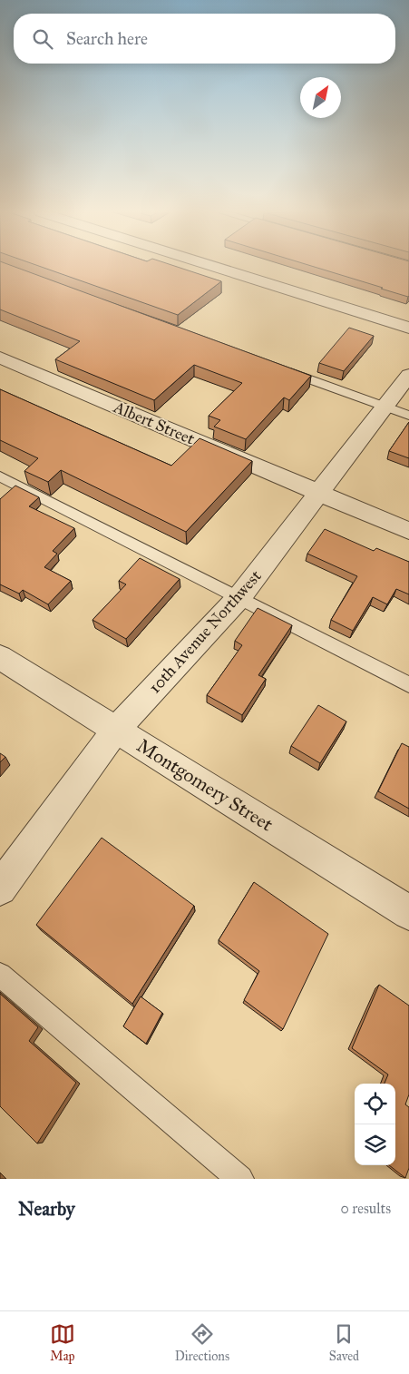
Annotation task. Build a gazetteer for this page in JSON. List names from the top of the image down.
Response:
{
  "streets": {
    "street": ["Albert Street", "10th Avenue Northwest", "Montgomery Street"]
  },
  "crossings": [
    ["Albert Street", "10th Avenue Northwest"],
    ["10th Avenue Northwest", "Montgomery Street"]
  ],
  "north": "top right",
  "page": {
    "search": "Search here",
    "heading": ["Nearby", "0 results"],
    "nav": ["Map", "Directions", "Saved"]
  }
}
